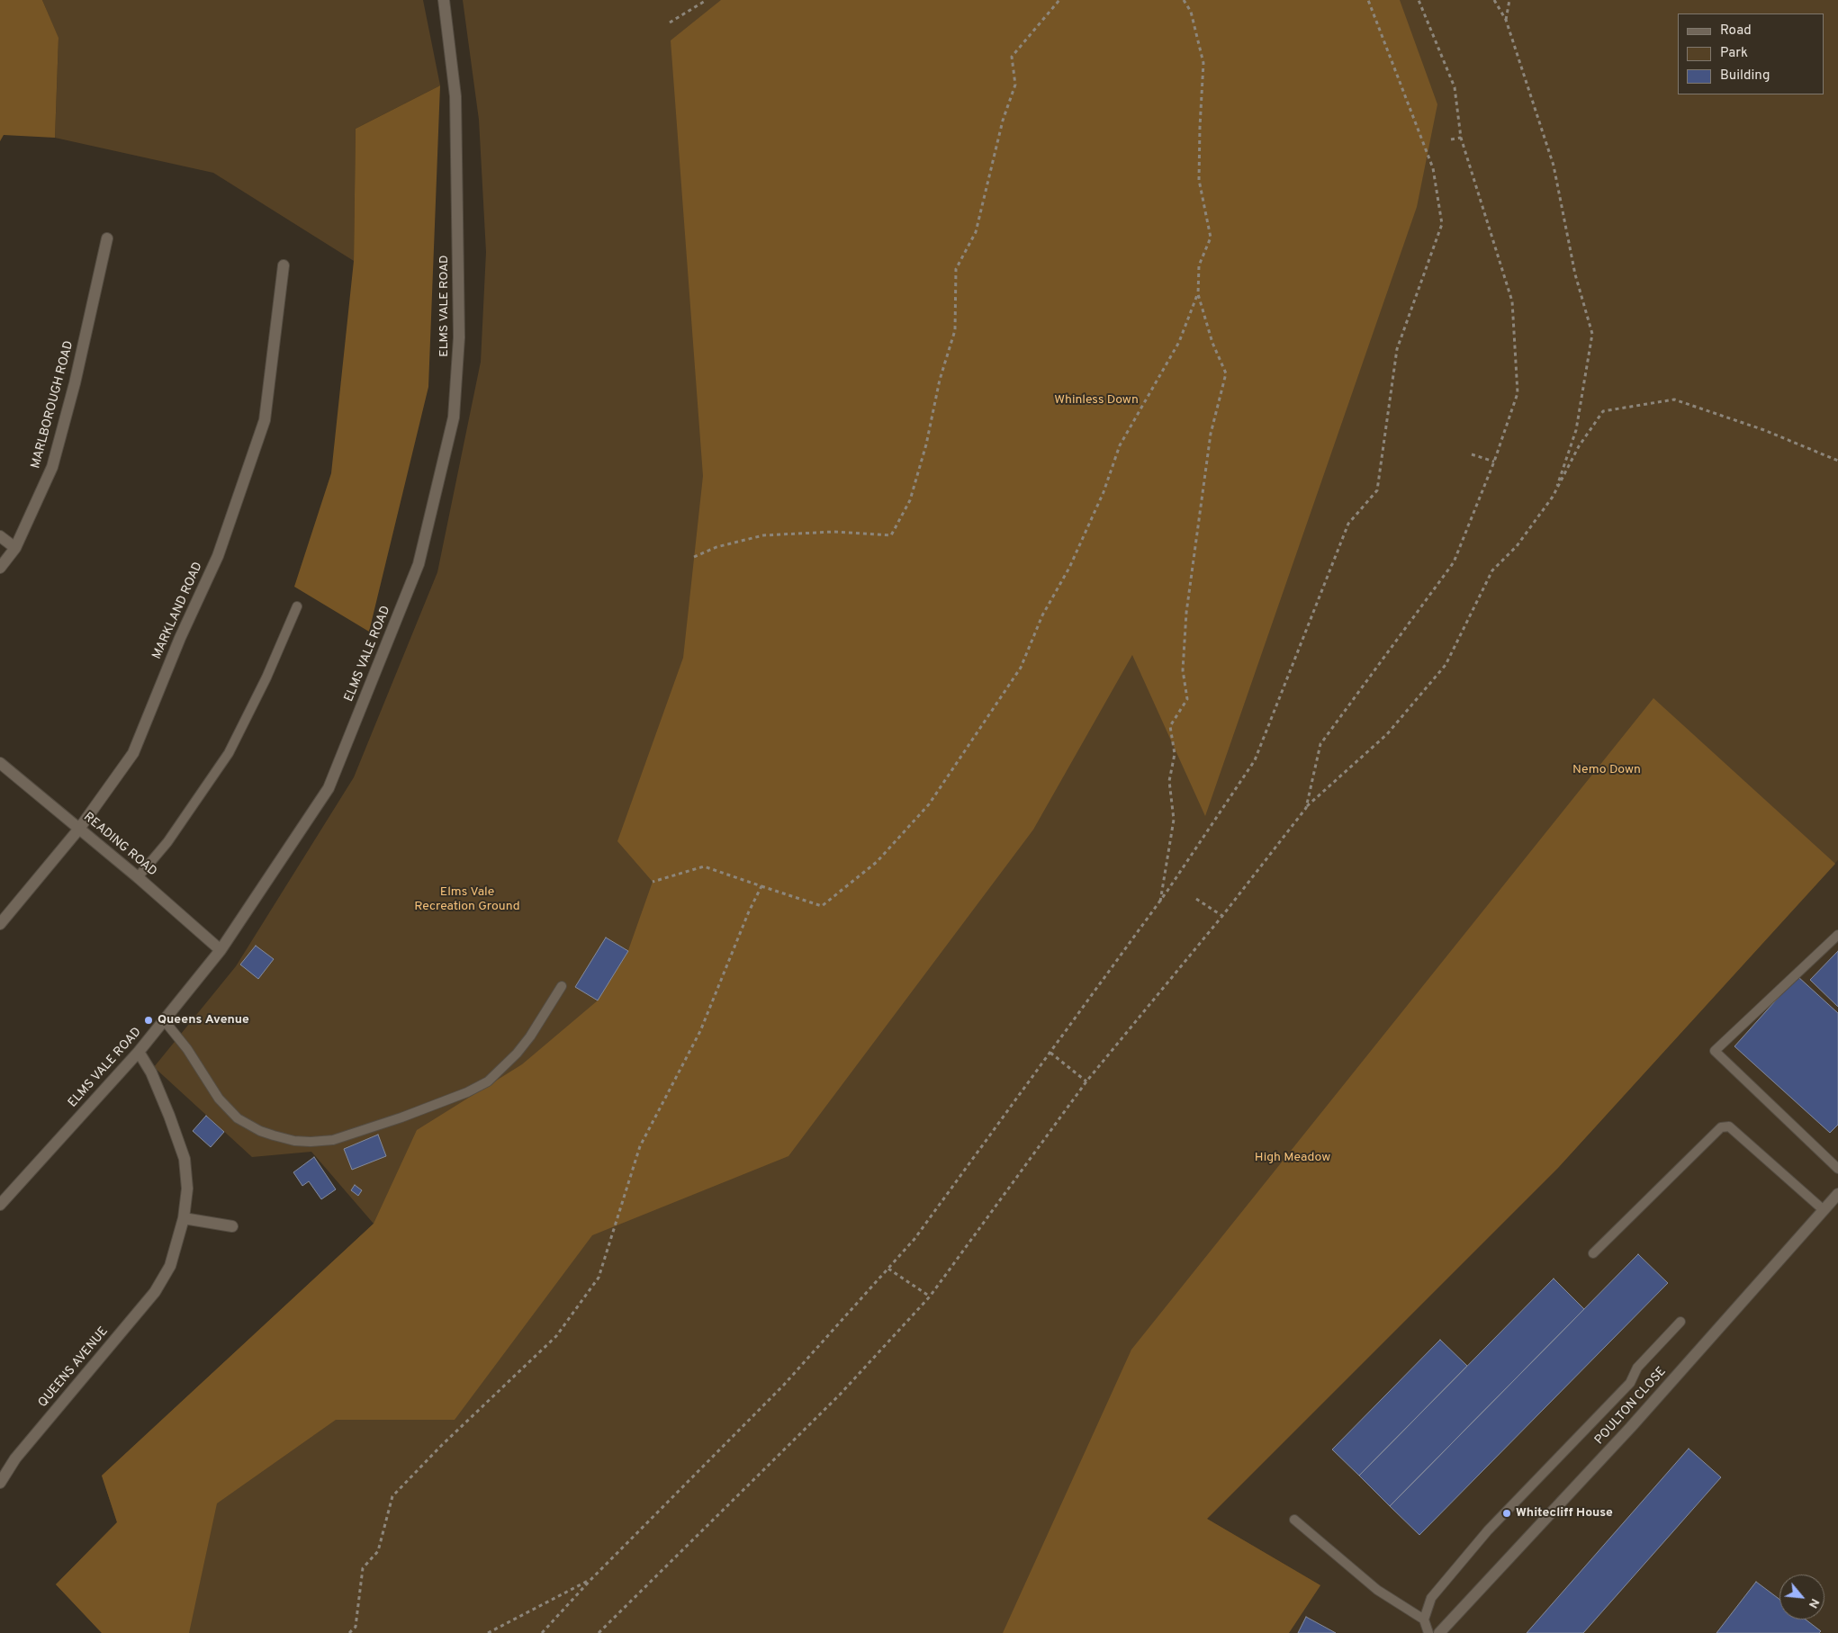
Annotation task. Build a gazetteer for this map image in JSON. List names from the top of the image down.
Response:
{
  "streets": {
    "street": [
      "ELMS VALE ROAD",
      "MARLBOROUGH ROAD",
      "MARKLAND ROAD",
      "READING ROAD",
      "QUEENS AVENUE",
      "POULTON CLOSE"
    ]
  },
  "crossings": [
    ["ELMS VALE ROAD", "READING ROAD"],
    ["ELMS VALE ROAD", "QUEENS AVENUE"],
    ["MARKLAND ROAD", "READING ROAD"]
  ],
  "parks": [
    "Whinless Down",
    "Nemo Down",
    "Elms Vale Recreation Ground",
    "High Meadow"
  ],
  "places": ["Queens Avenue", "Whitecliff House"],
  "legend": ["Road", "Park", "Building"],
  "north": "bottom right"
}
